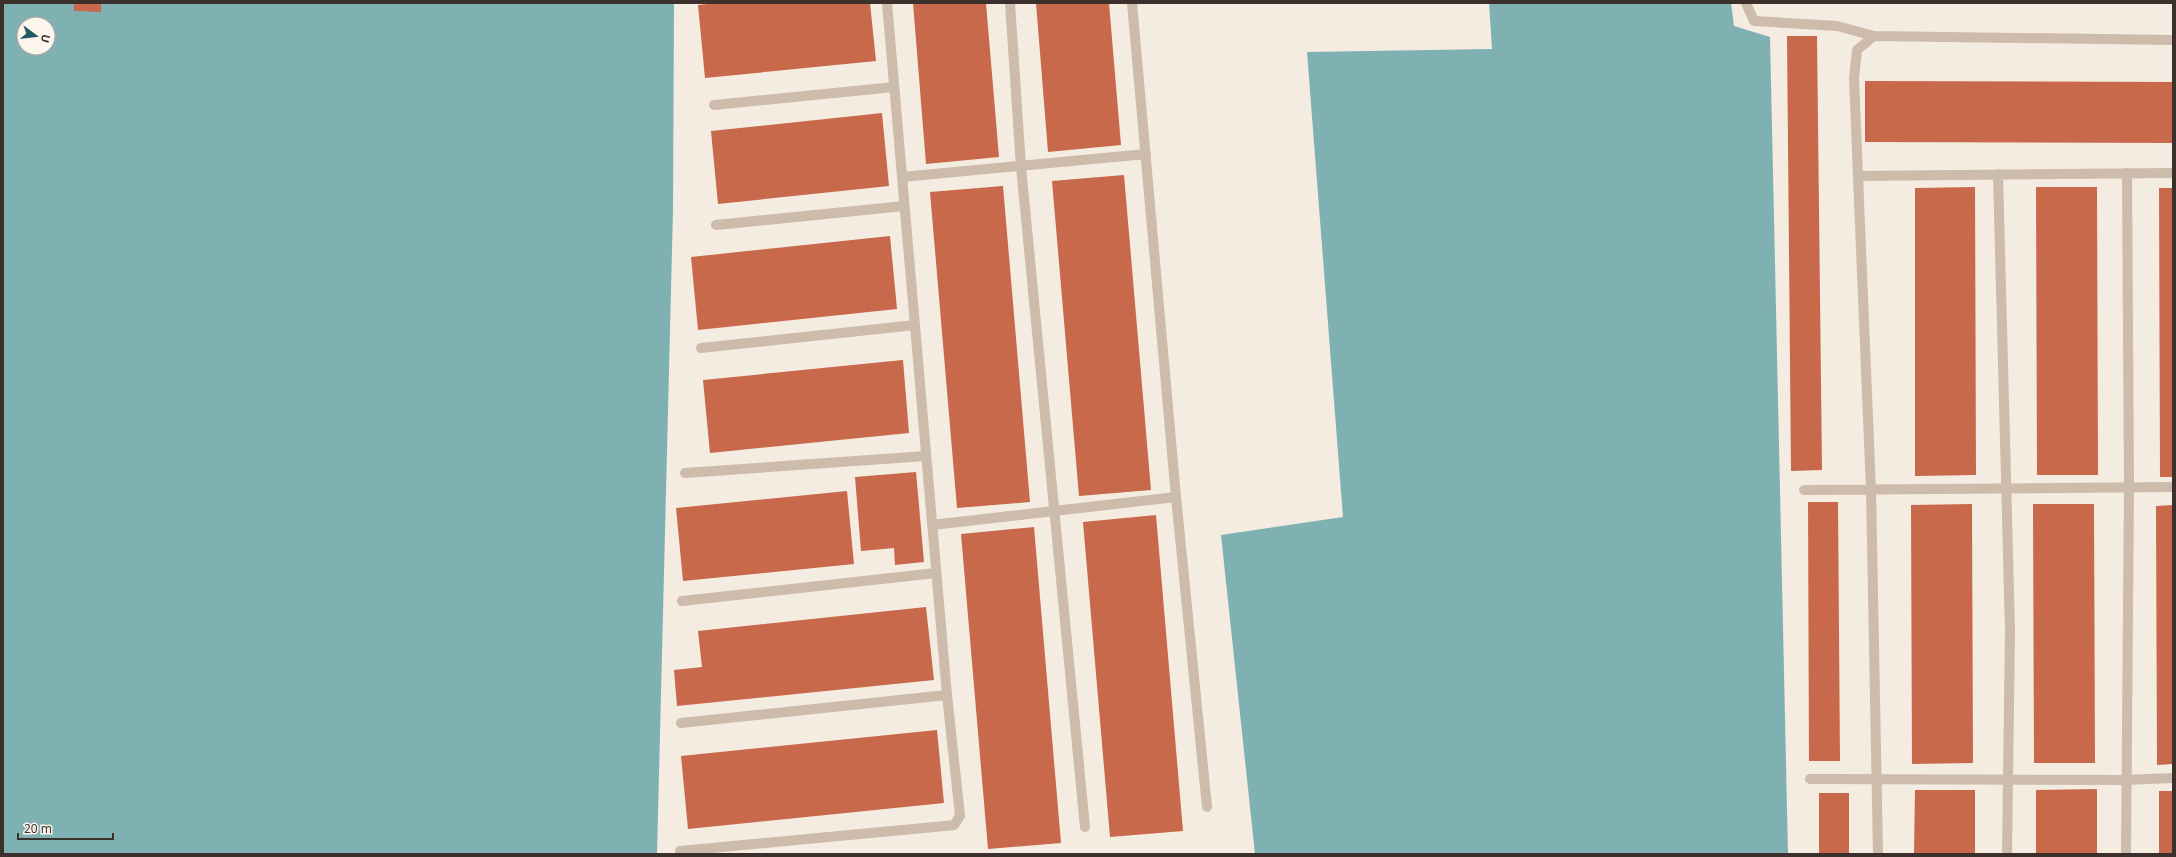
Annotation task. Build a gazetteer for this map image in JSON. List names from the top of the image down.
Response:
{
  "scale_bar": "20 m",
  "north": "right"
}
